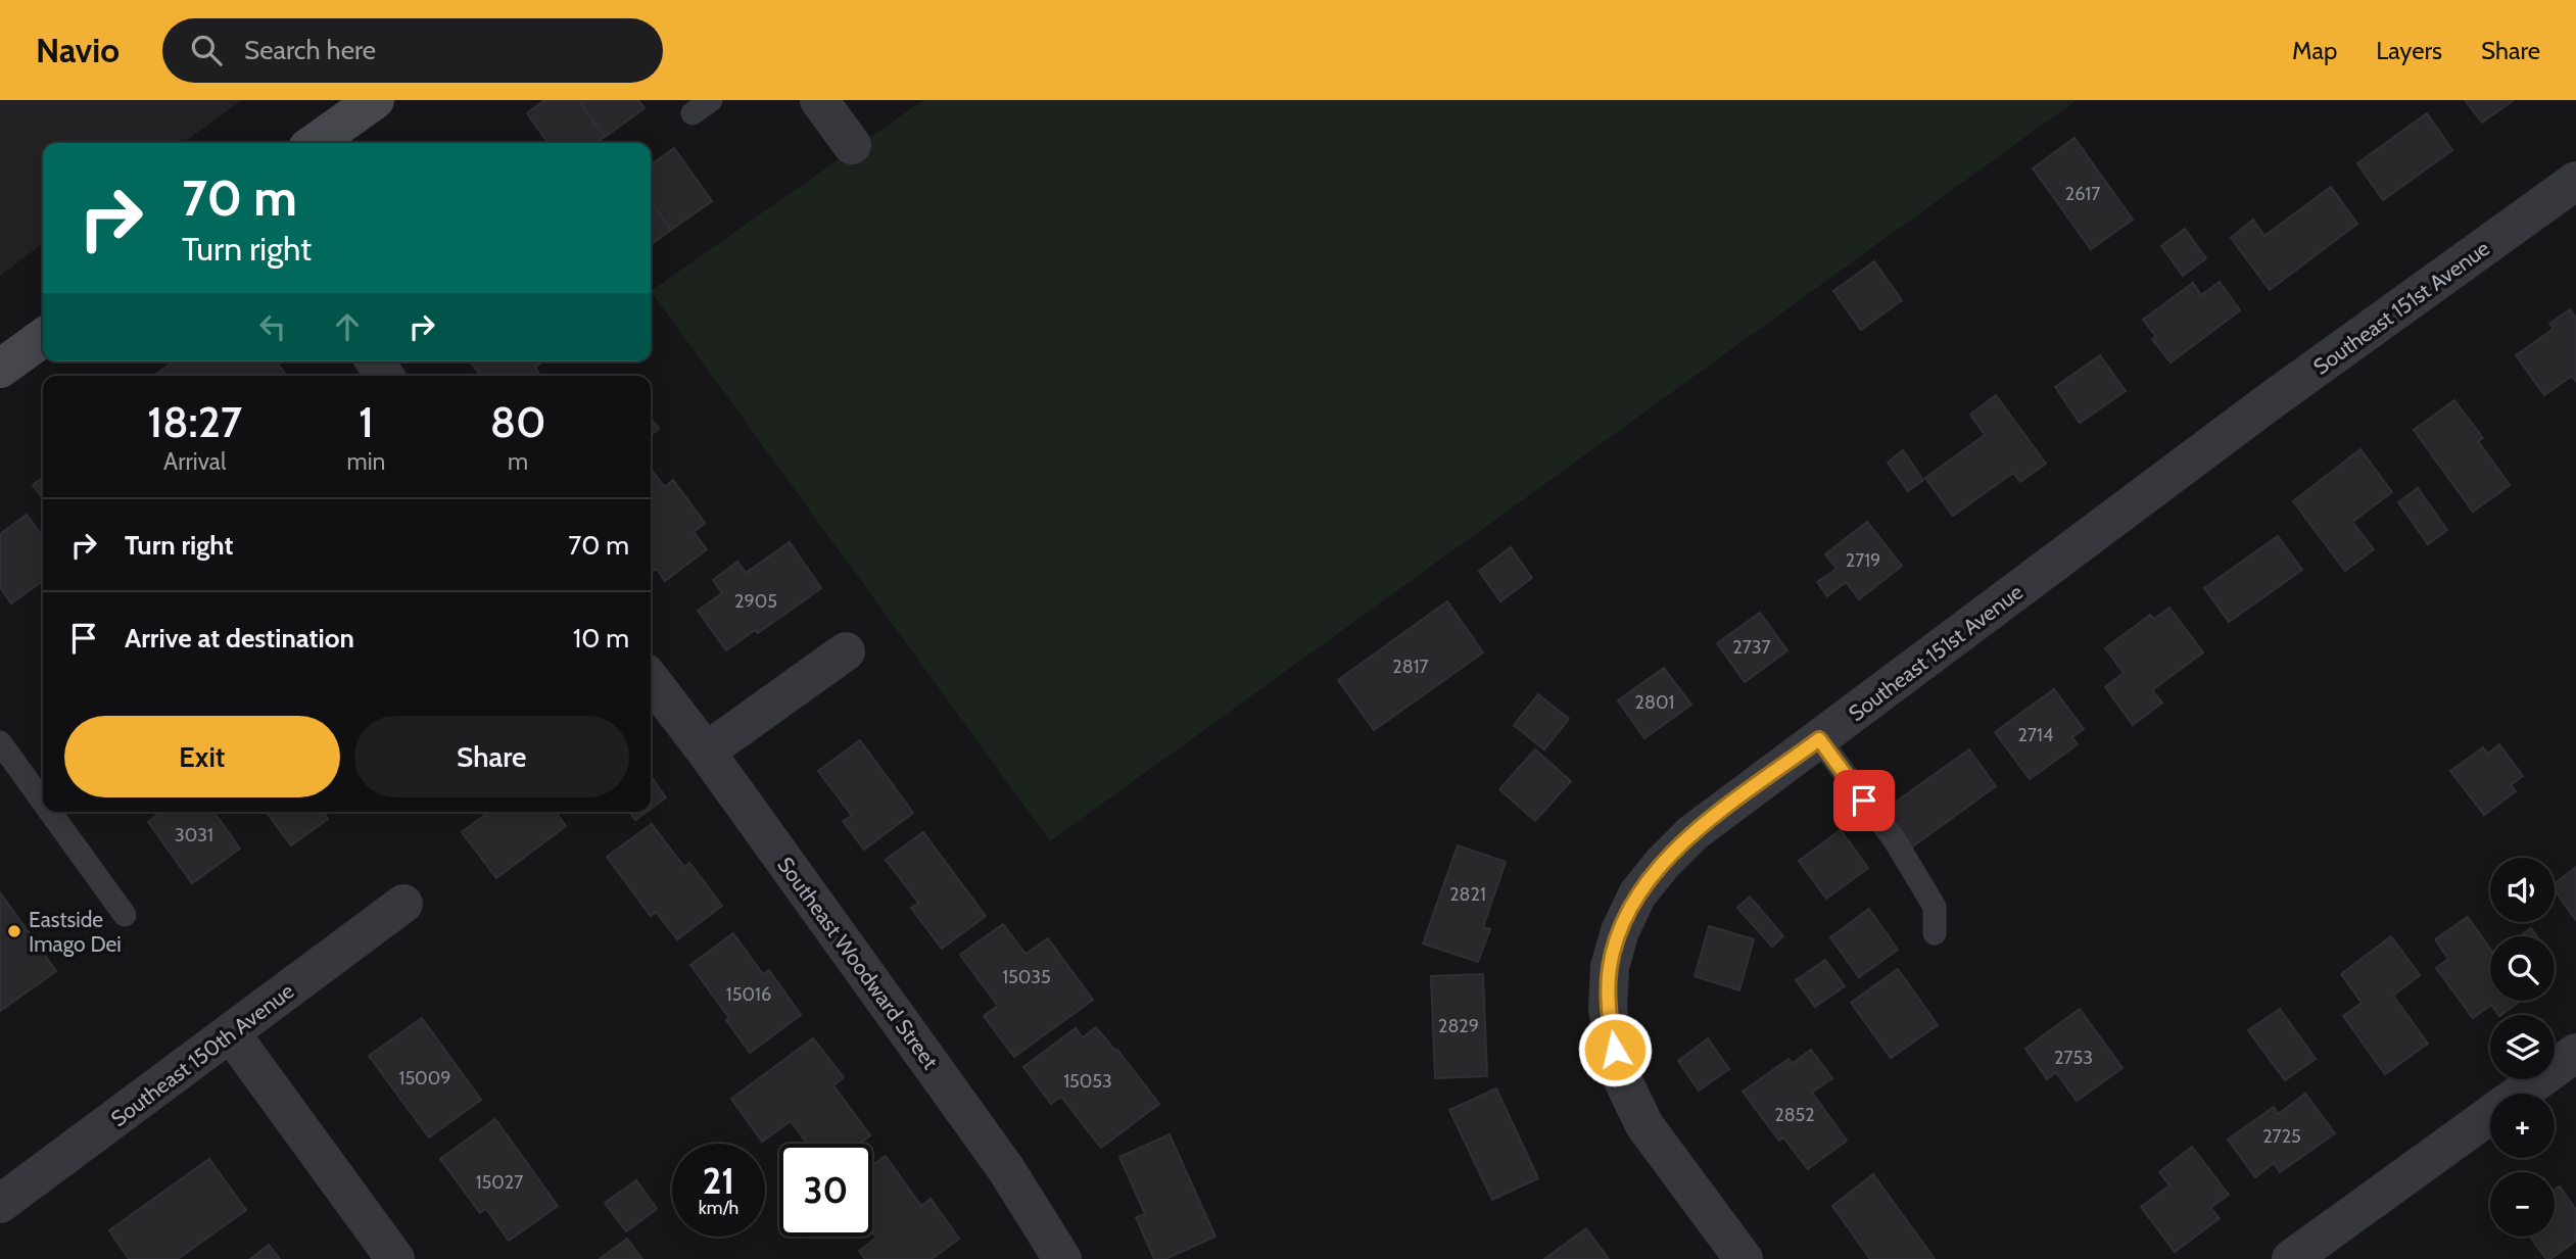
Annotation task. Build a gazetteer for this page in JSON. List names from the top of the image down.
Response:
{
  "streets": {
    "street": ["Southeast 151st Avenue", "Southeast Woodward Street", "Southeast 150th Avenue"]
  },
  "places": ["Eastside Imago Dei"],
  "house_numbers": [
    "2617",
    "2719",
    "2905",
    "2737",
    "2817",
    "2801",
    "2714",
    "3031",
    "2821",
    "15035",
    "15016",
    "2829",
    "2753",
    "15009",
    "15053",
    "2852",
    "2725",
    "15027"
  ],
  "page": {
    "header": "Navio",
    "search": "Search here",
    "nav": ["Map", "Layers", "Share"],
    "turn": ["70 m", "Turn right"],
    "eta": [
      "18:27",
      "Arrival",
      "1",
      "min",
      "80",
      "m"
    ],
    "list": [
      {
        "name": "Turn right",
        "value": "70 m"
      },
      {
        "name": "Arrive at destination",
        "value": "10 m"
      }
    ],
    "buttons": ["Exit", "Share"],
    "map_buttons": ["+", "−"],
    "speed": "21 km/h",
    "limit": "30"
  }
}
